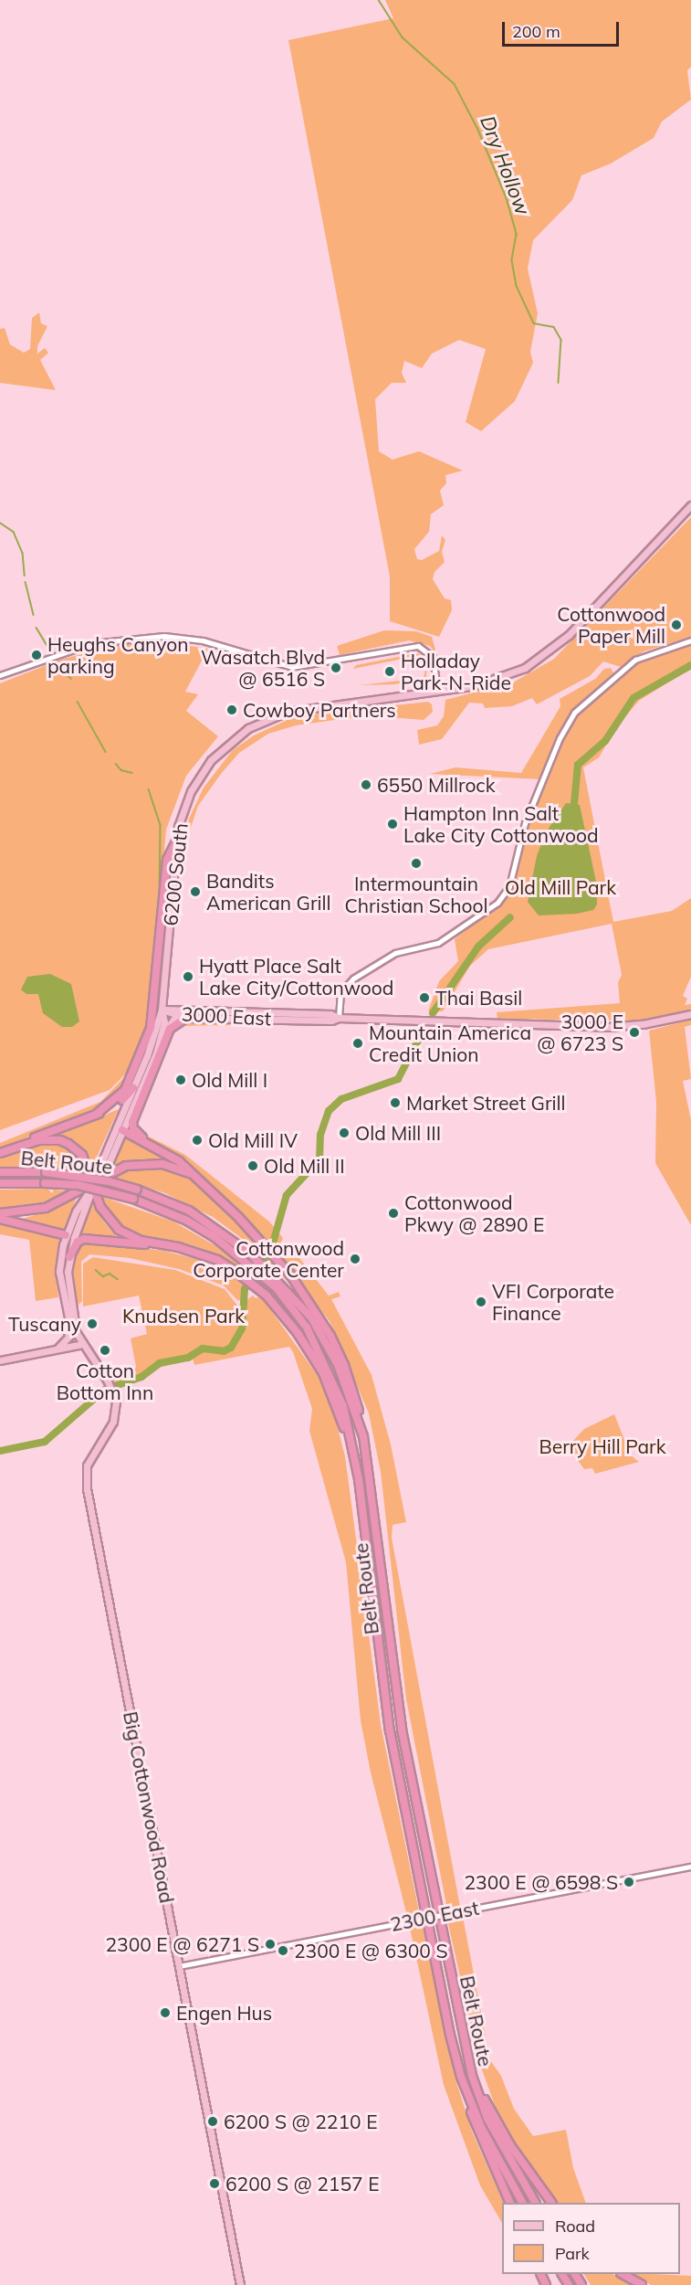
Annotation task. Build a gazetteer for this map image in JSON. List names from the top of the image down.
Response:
{
  "streets": {
    "highway": ["Belt Route"],
    "main road": ["6200 South", "3000 East", "Big Cottonwood Road"],
    "street": ["2300 East"]
  },
  "crossings": [
    ["6200 South", "3000 East"],
    ["6200 South", "Big Cottonwood Road"],
    ["Big Cottonwood Road", "2300 East"]
  ],
  "water": ["Dry Hollow"],
  "parks": ["Old Mill Park", "Knudsen Park", "Berry Hill Park"],
  "places": [
    "Cottonwood Paper Mill",
    "Heughs Canyon parking",
    "Wasatch Blvd @ 6516 S",
    "Holladay Park-N-Ride",
    "Cowboy Partners",
    "6550 Millrock",
    "Hampton Inn Salt Lake City Cottonwood",
    "Intermountain Christian School",
    "Bandits American Grill",
    "Hyatt Place Salt Lake City/Cottonwood",
    "Thai Basil",
    "3000 E @ 6723 S",
    "Mountain America Credit Union",
    "Old Mill I",
    "Market Street Grill",
    "Old Mill III",
    "Old Mill IV",
    "Old Mill II",
    "Cottonwood Pkwy @ 2890 E",
    "Cottonwood Corporate Center",
    "VFI Corporate Finance",
    "Tuscany",
    "Cotton Bottom Inn",
    "2300 E @ 6598 S",
    "2300 E @ 6271 S",
    "2300 E @ 6300 S",
    "Engen Hus",
    "6200 S @ 2210 E",
    "6200 S @ 2157 E"
  ],
  "legend": ["Road", "Park"],
  "scale_bar": "200 m"
}
